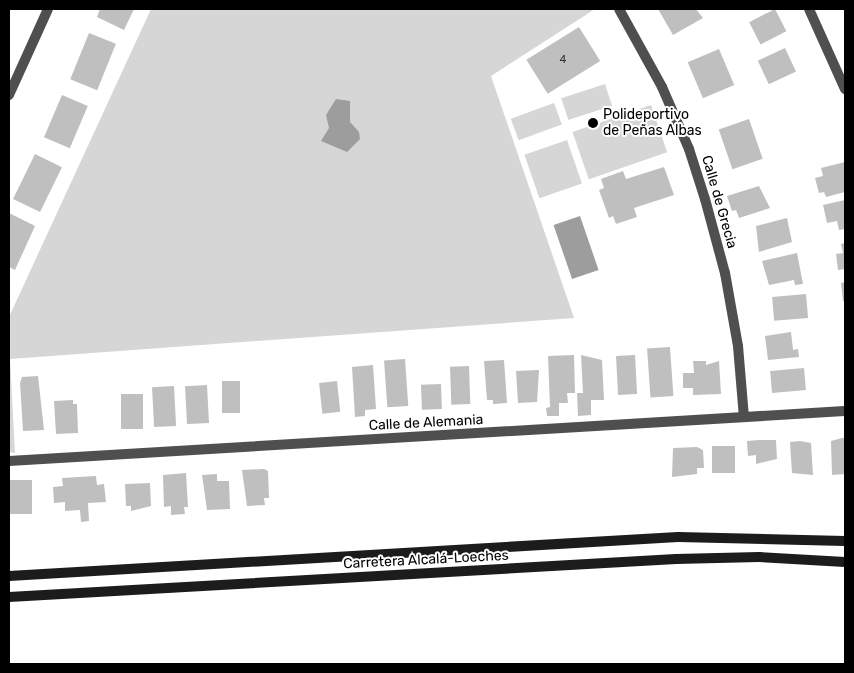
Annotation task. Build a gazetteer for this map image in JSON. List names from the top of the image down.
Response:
{
  "streets": {
    "main road": ["Carretera Alcalá-Loeches"],
    "street": ["Calle de Grecia", "Calle de Alemania"]
  },
  "crossings": [
    ["Calle de Grecia", "Calle de Alemania"]
  ],
  "places": ["Polideportivo de Peñas Albas"],
  "house_numbers": ["4"]
}
